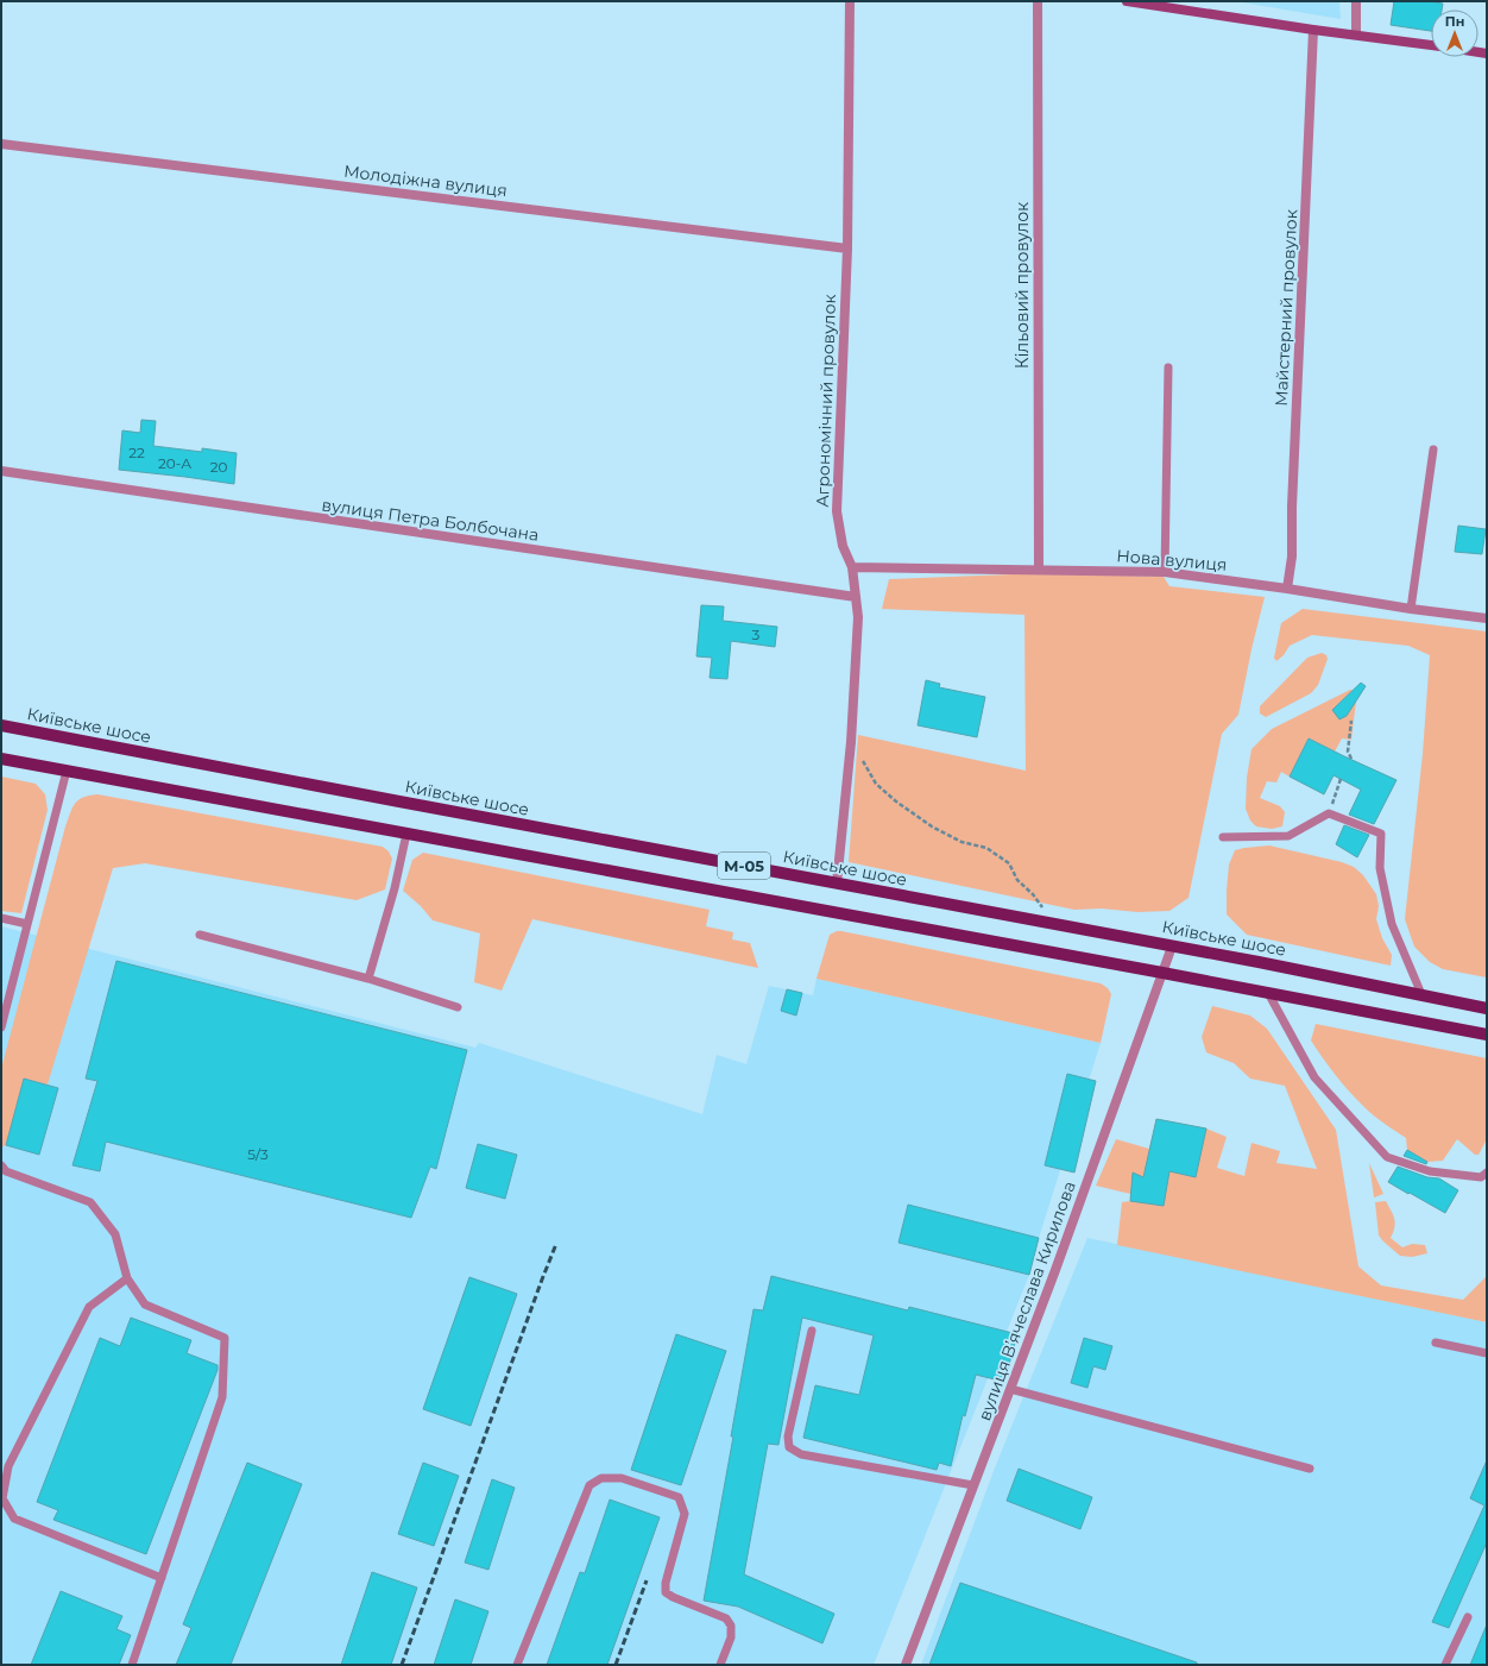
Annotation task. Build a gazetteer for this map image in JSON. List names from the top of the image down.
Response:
{
  "streets": {
    "main road": ["Київське шосе", "М-05"],
    "street": [
      "Молодіжна вулиця",
      "Кільовий провулок",
      "Майстерний провулок",
      "Агрономічний провулок",
      "вулиця Петра Болбочана",
      "Нова вулиця",
      "вулиця Вʼячеслава Кирилова"
    ]
  },
  "crossings": [
    ["Молодіжна вулиця", "Агрономічний провулок"],
    ["Кільовий провулок", "Нова вулиця"],
    ["Майстерний провулок", "Нова вулиця"],
    ["Агрономічний провулок", "вулиця Петра Болбочана"],
    ["Агрономічний провулок", "Нова вулиця"],
    ["Агрономічний провулок", "Київське шосе"],
    ["Київське шосе", "вулиця Вʼячеслава Кирилова"],
    ["М-05", "вулиця Вʼячеслава Кирилова"]
  ],
  "house_numbers": [
    "22",
    "20-А",
    "20",
    "3",
    "5/3"
  ],
  "north": "top"
}
